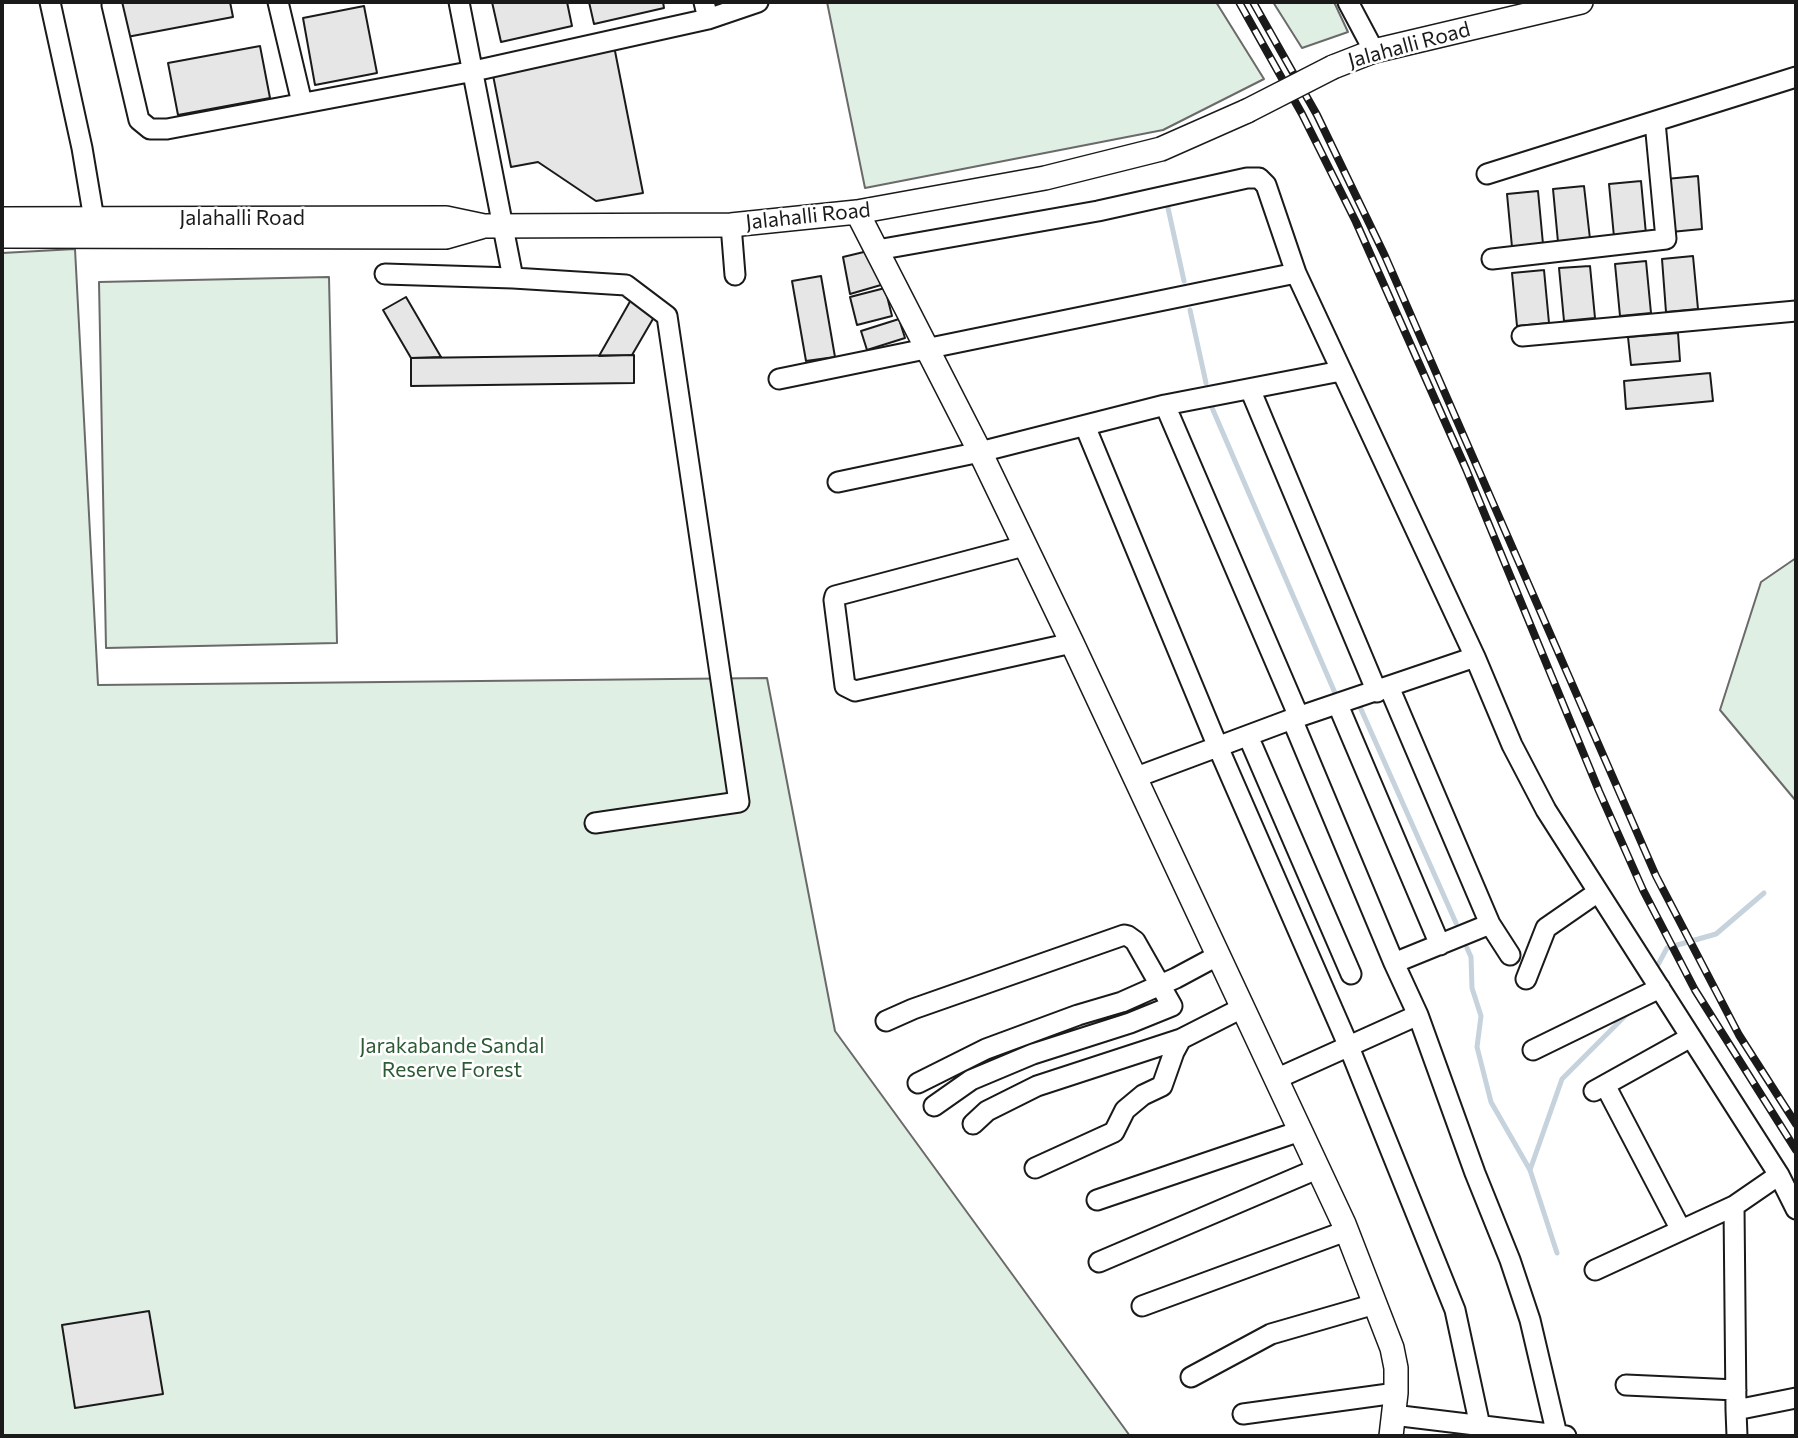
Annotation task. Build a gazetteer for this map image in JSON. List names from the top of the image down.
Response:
{
  "streets": {
    "main road": ["Jalahalli Road"]
  },
  "parks": ["Jarakabande Sandal Reserve Forest"]
}
